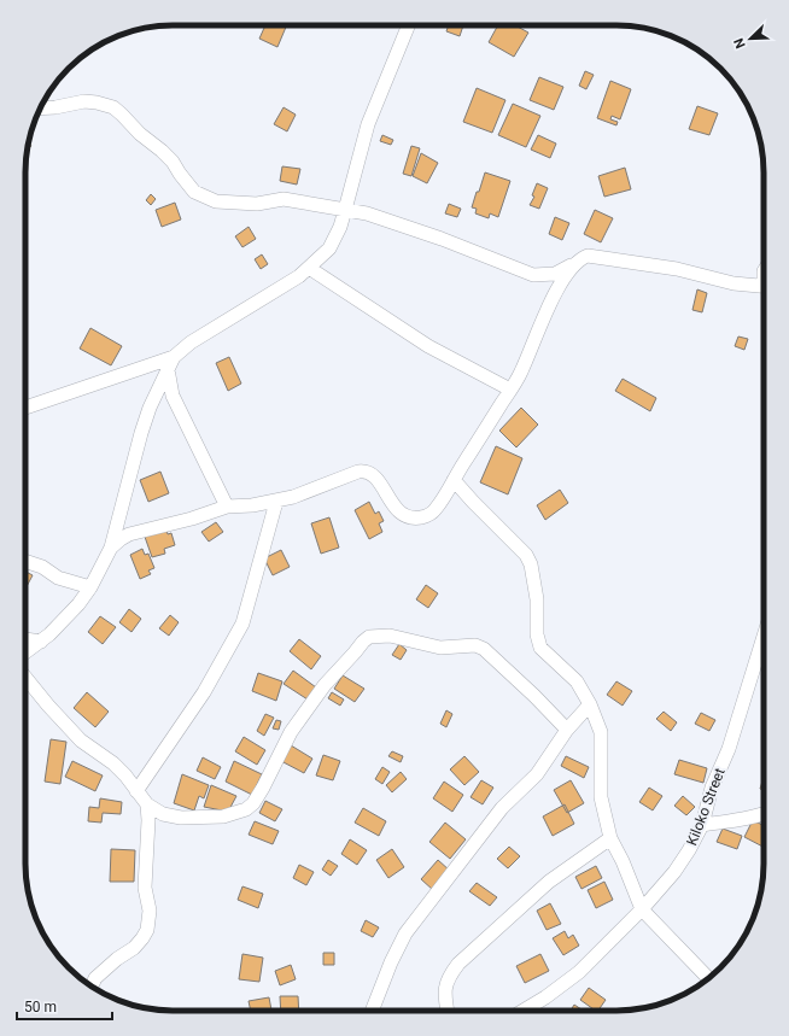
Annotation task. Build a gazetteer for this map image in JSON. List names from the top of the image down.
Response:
{
  "streets": {
    "street": ["Kiloko Street"]
  },
  "scale_bar": "50 m",
  "north": "bottom left"
}
